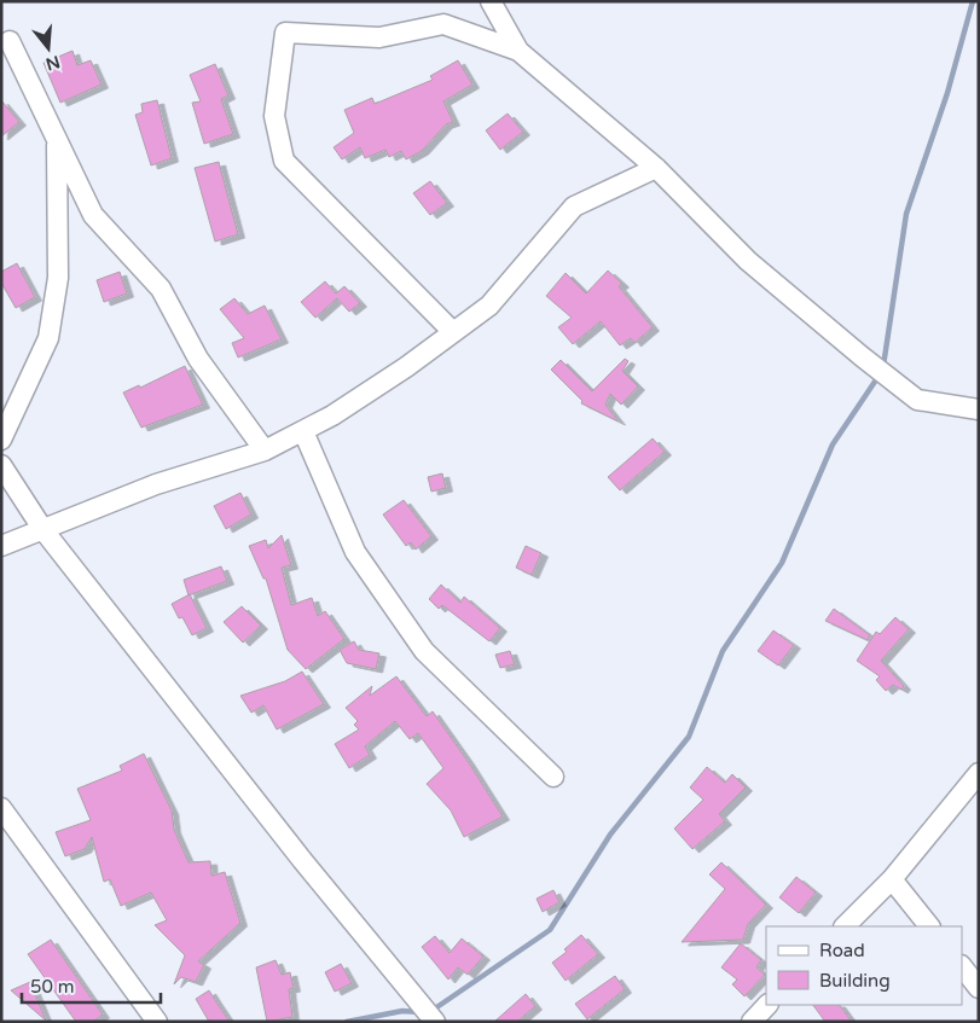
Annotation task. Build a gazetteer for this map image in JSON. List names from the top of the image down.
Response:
{
  "legend": ["Road", "Building"],
  "scale_bar": "50 m",
  "north": "bottom"
}
